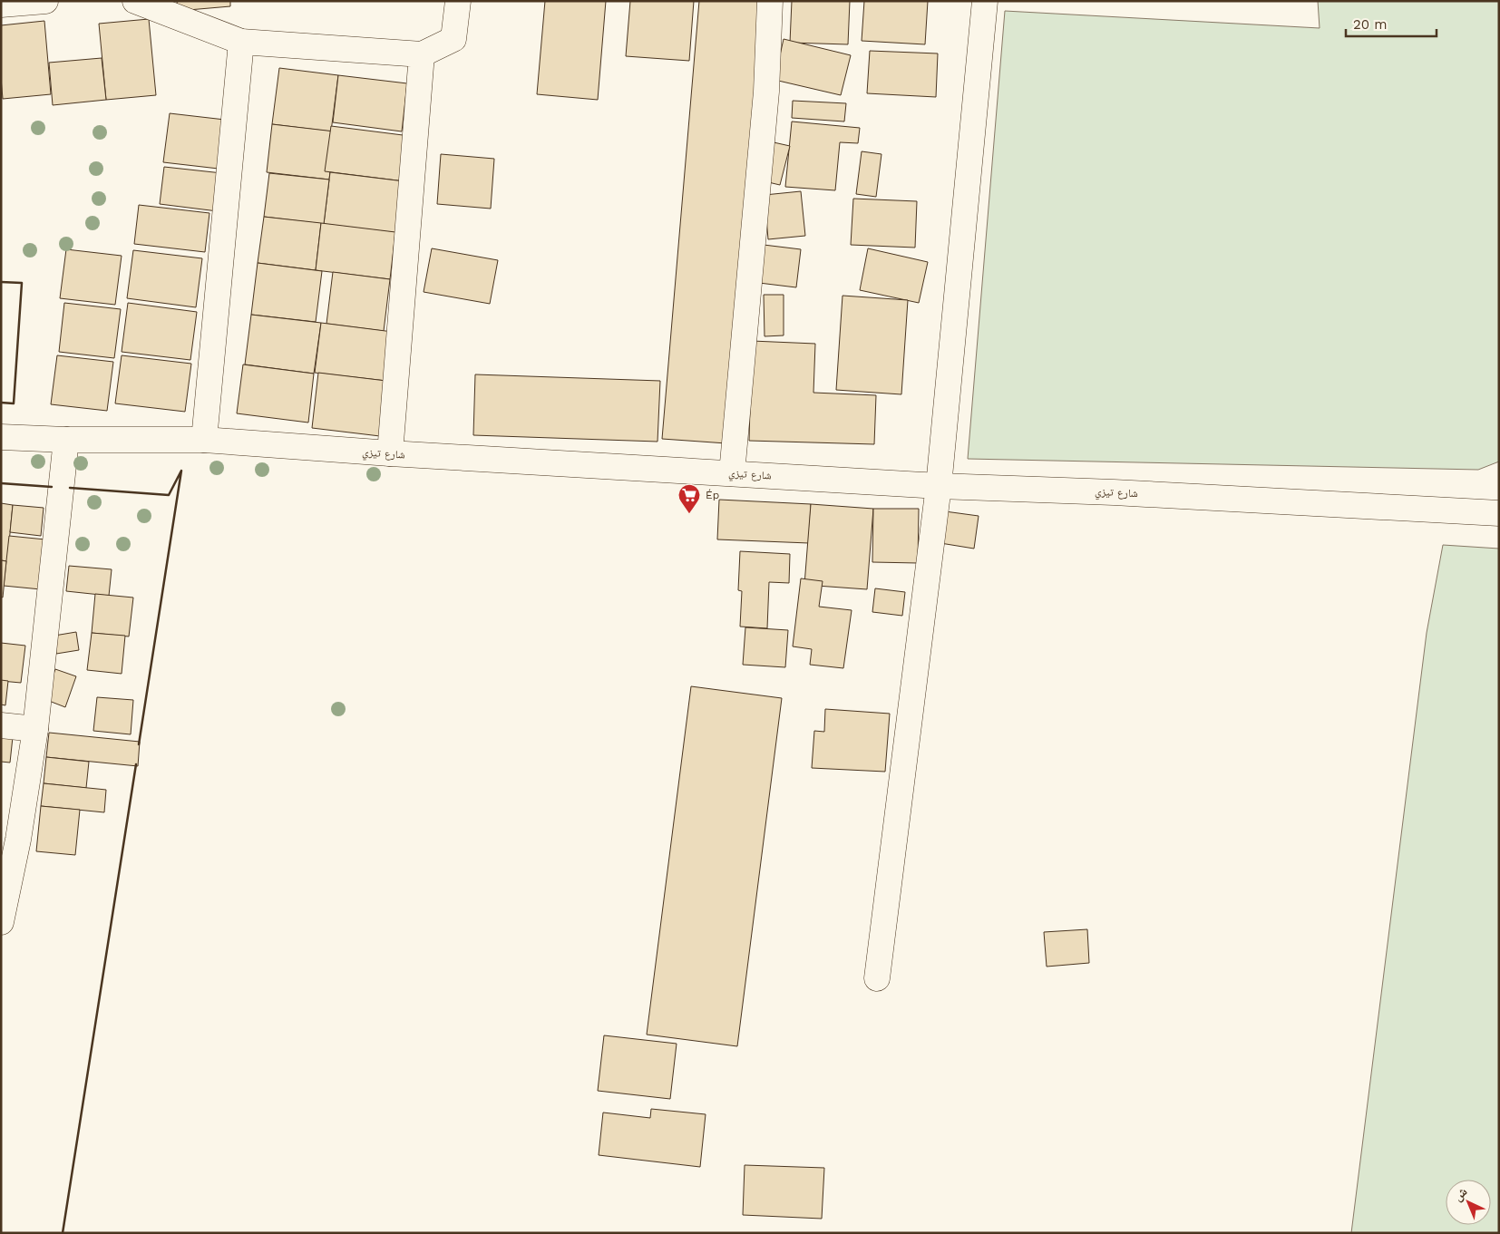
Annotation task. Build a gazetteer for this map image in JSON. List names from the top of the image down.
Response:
{
  "streets": {
    "street": ["شارع تيزي"]
  },
  "places": {
    "supermarket": ["Ép"]
  },
  "scale_bar": "20 m",
  "north": "top left"
}
